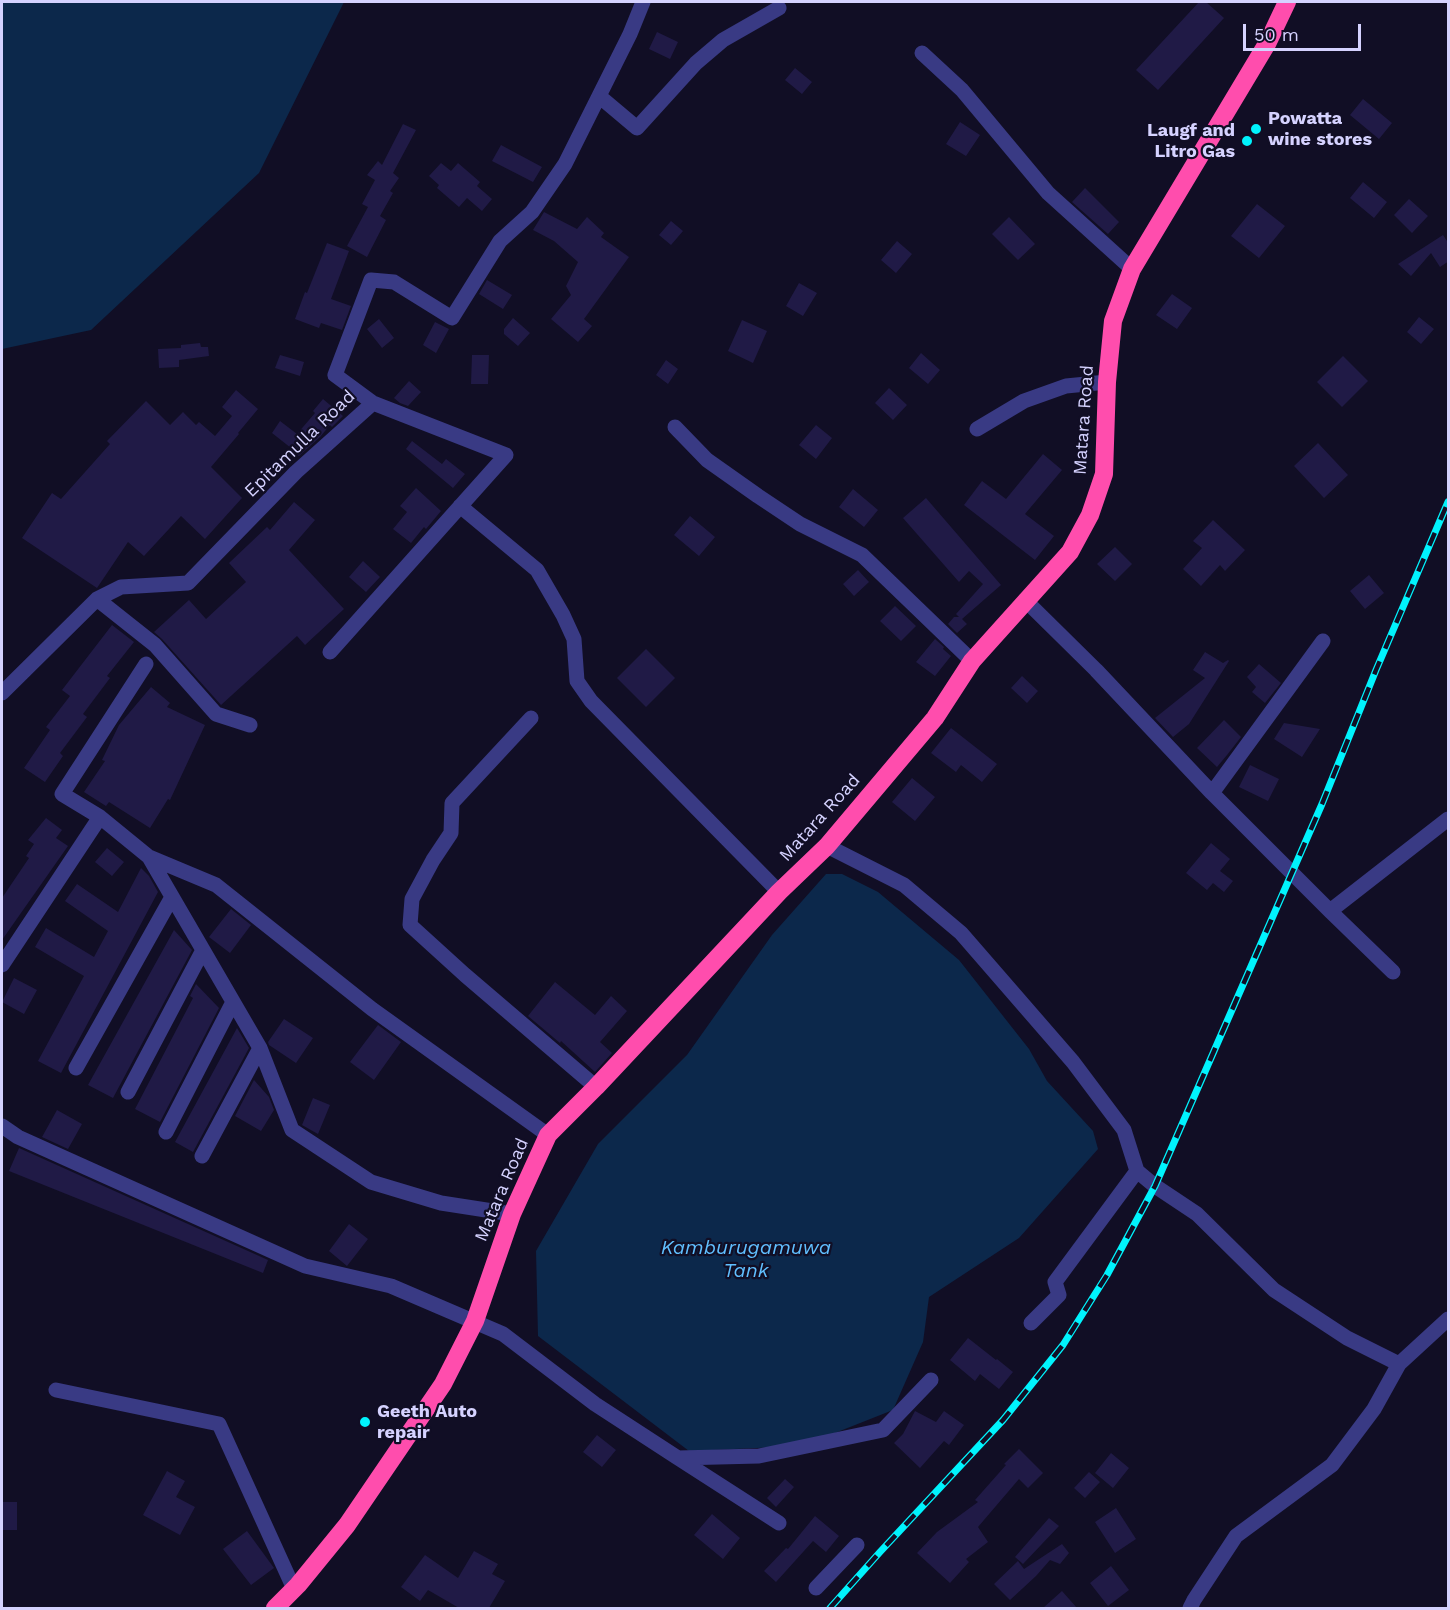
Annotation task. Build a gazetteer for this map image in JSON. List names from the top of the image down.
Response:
{
  "streets": {
    "highway": ["Matara Road"],
    "street": ["Epitamulla Road"]
  },
  "water": ["Kamburugamuwa Tank"],
  "places": ["Powatta wine stores", "Laugf and Litro Gas", "Geeth Auto repair"],
  "scale_bar": "50 m"
}
